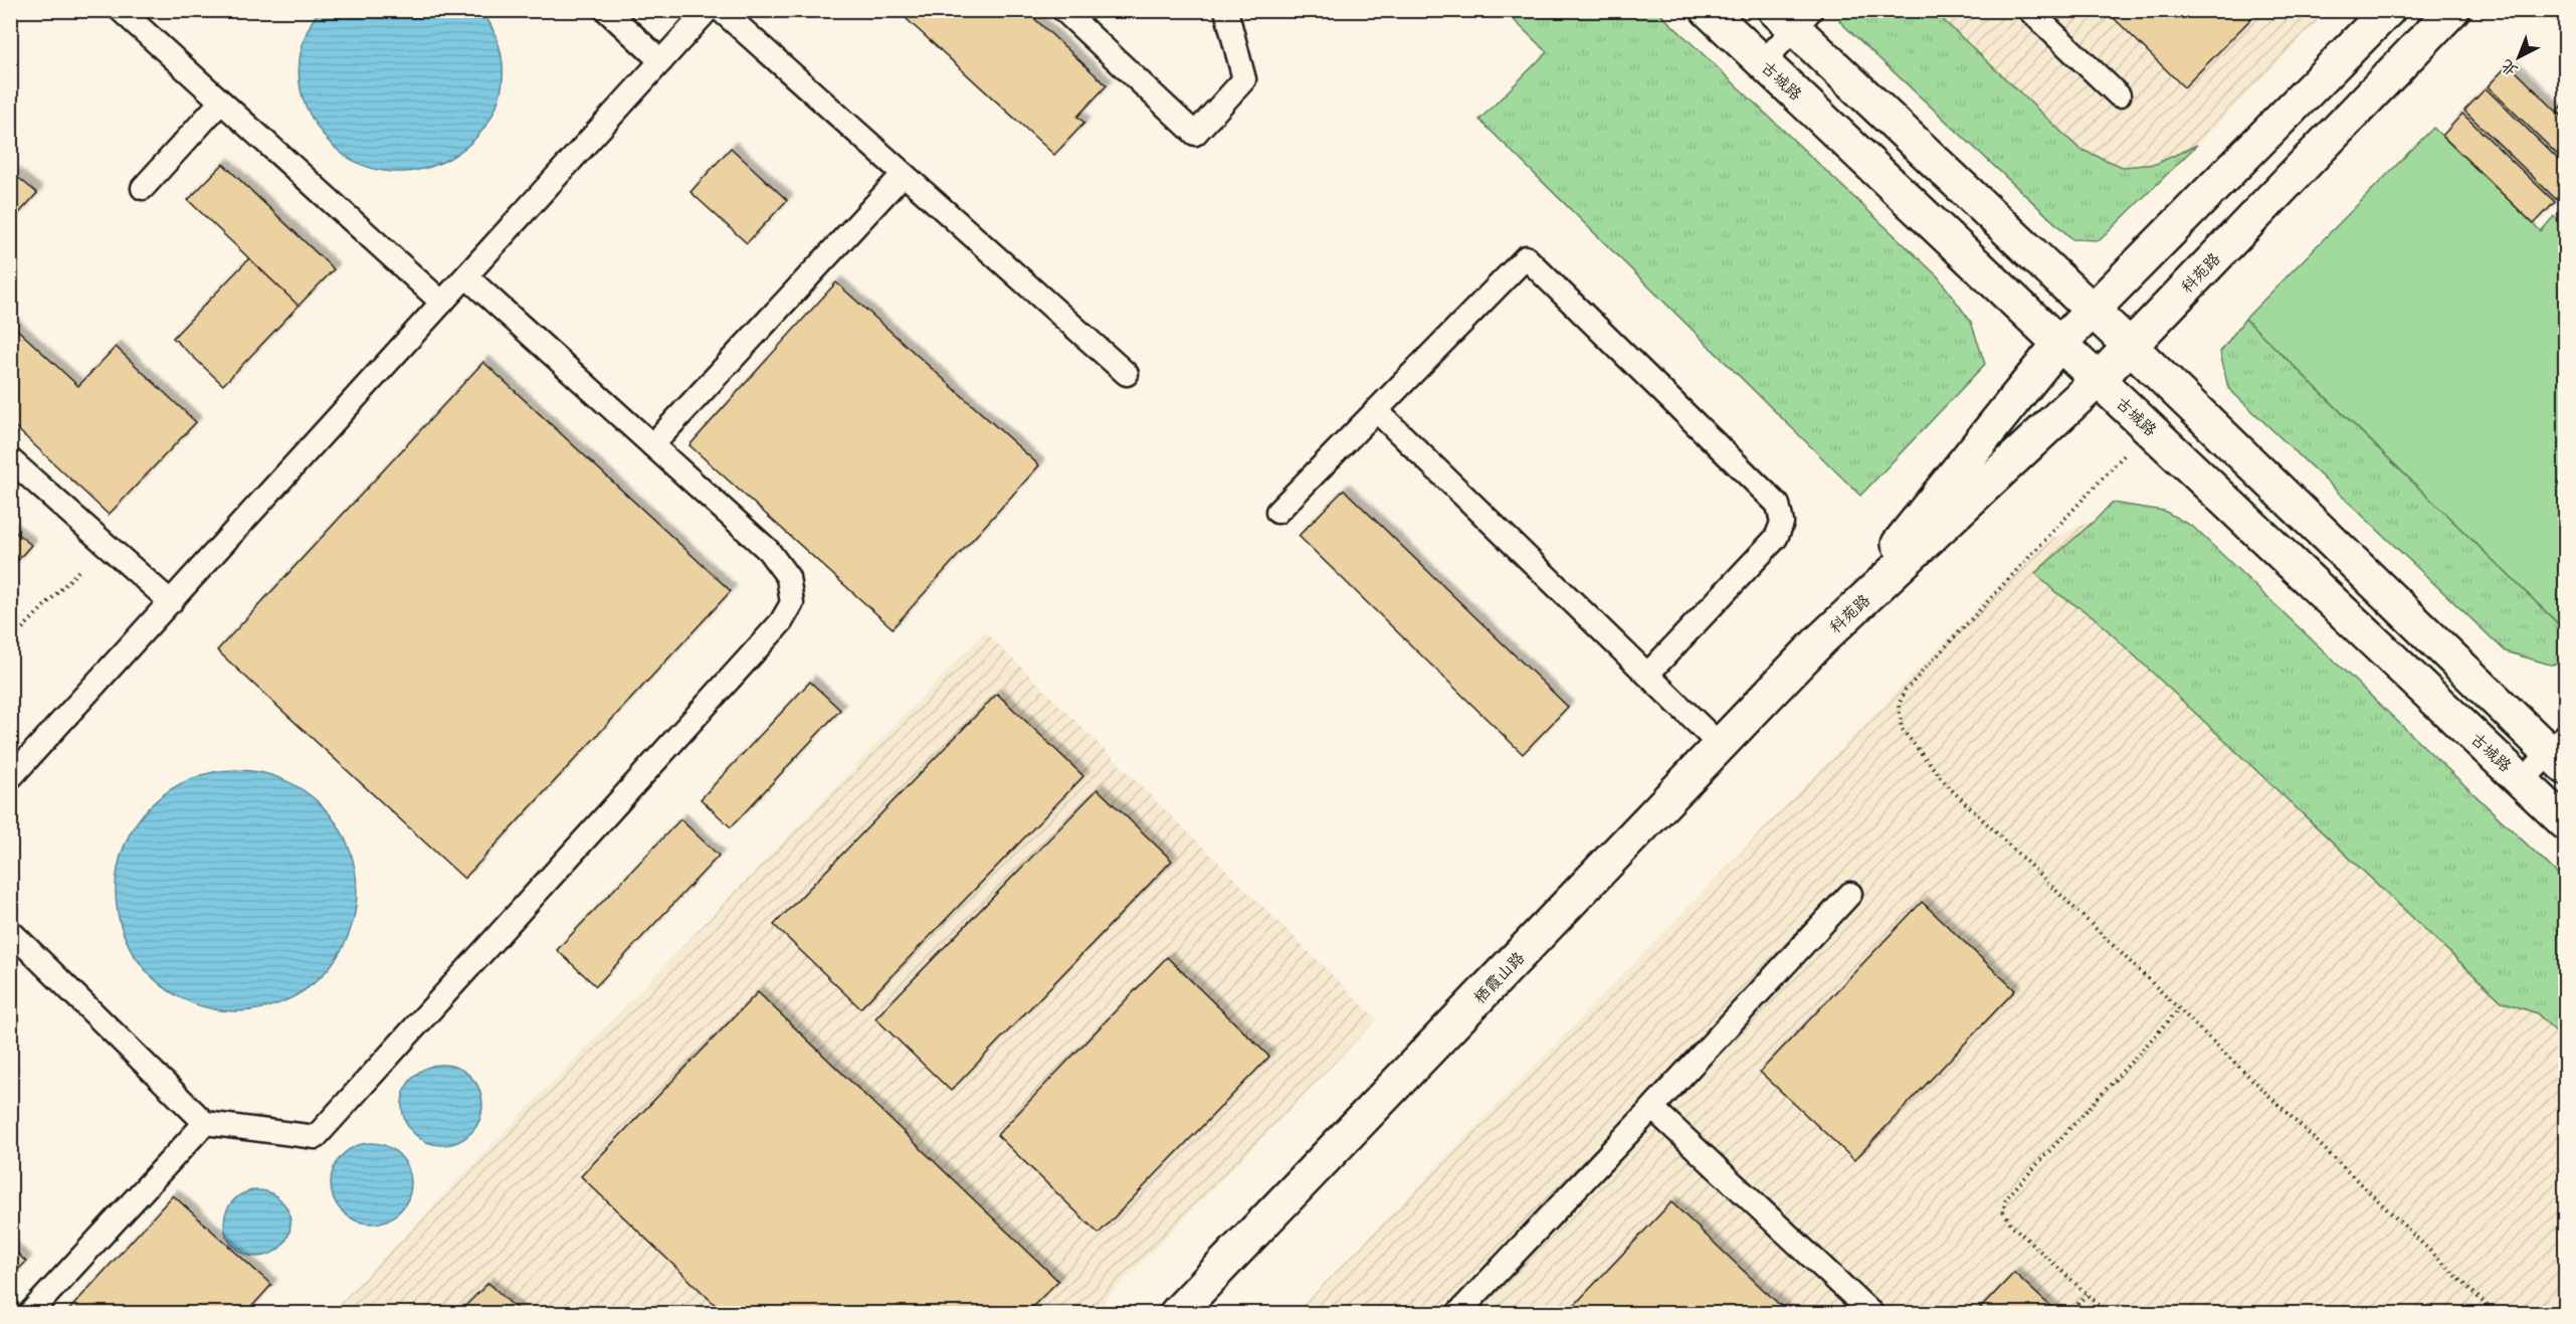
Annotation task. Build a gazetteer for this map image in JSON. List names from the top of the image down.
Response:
{
  "streets": {
    "street": ["古城路", "科苑路", "栖霞山路"]
  },
  "crossings": [
    ["古城路", "科苑路"],
    ["科苑路", "栖霞山路"]
  ],
  "north": "bottom left"
}
